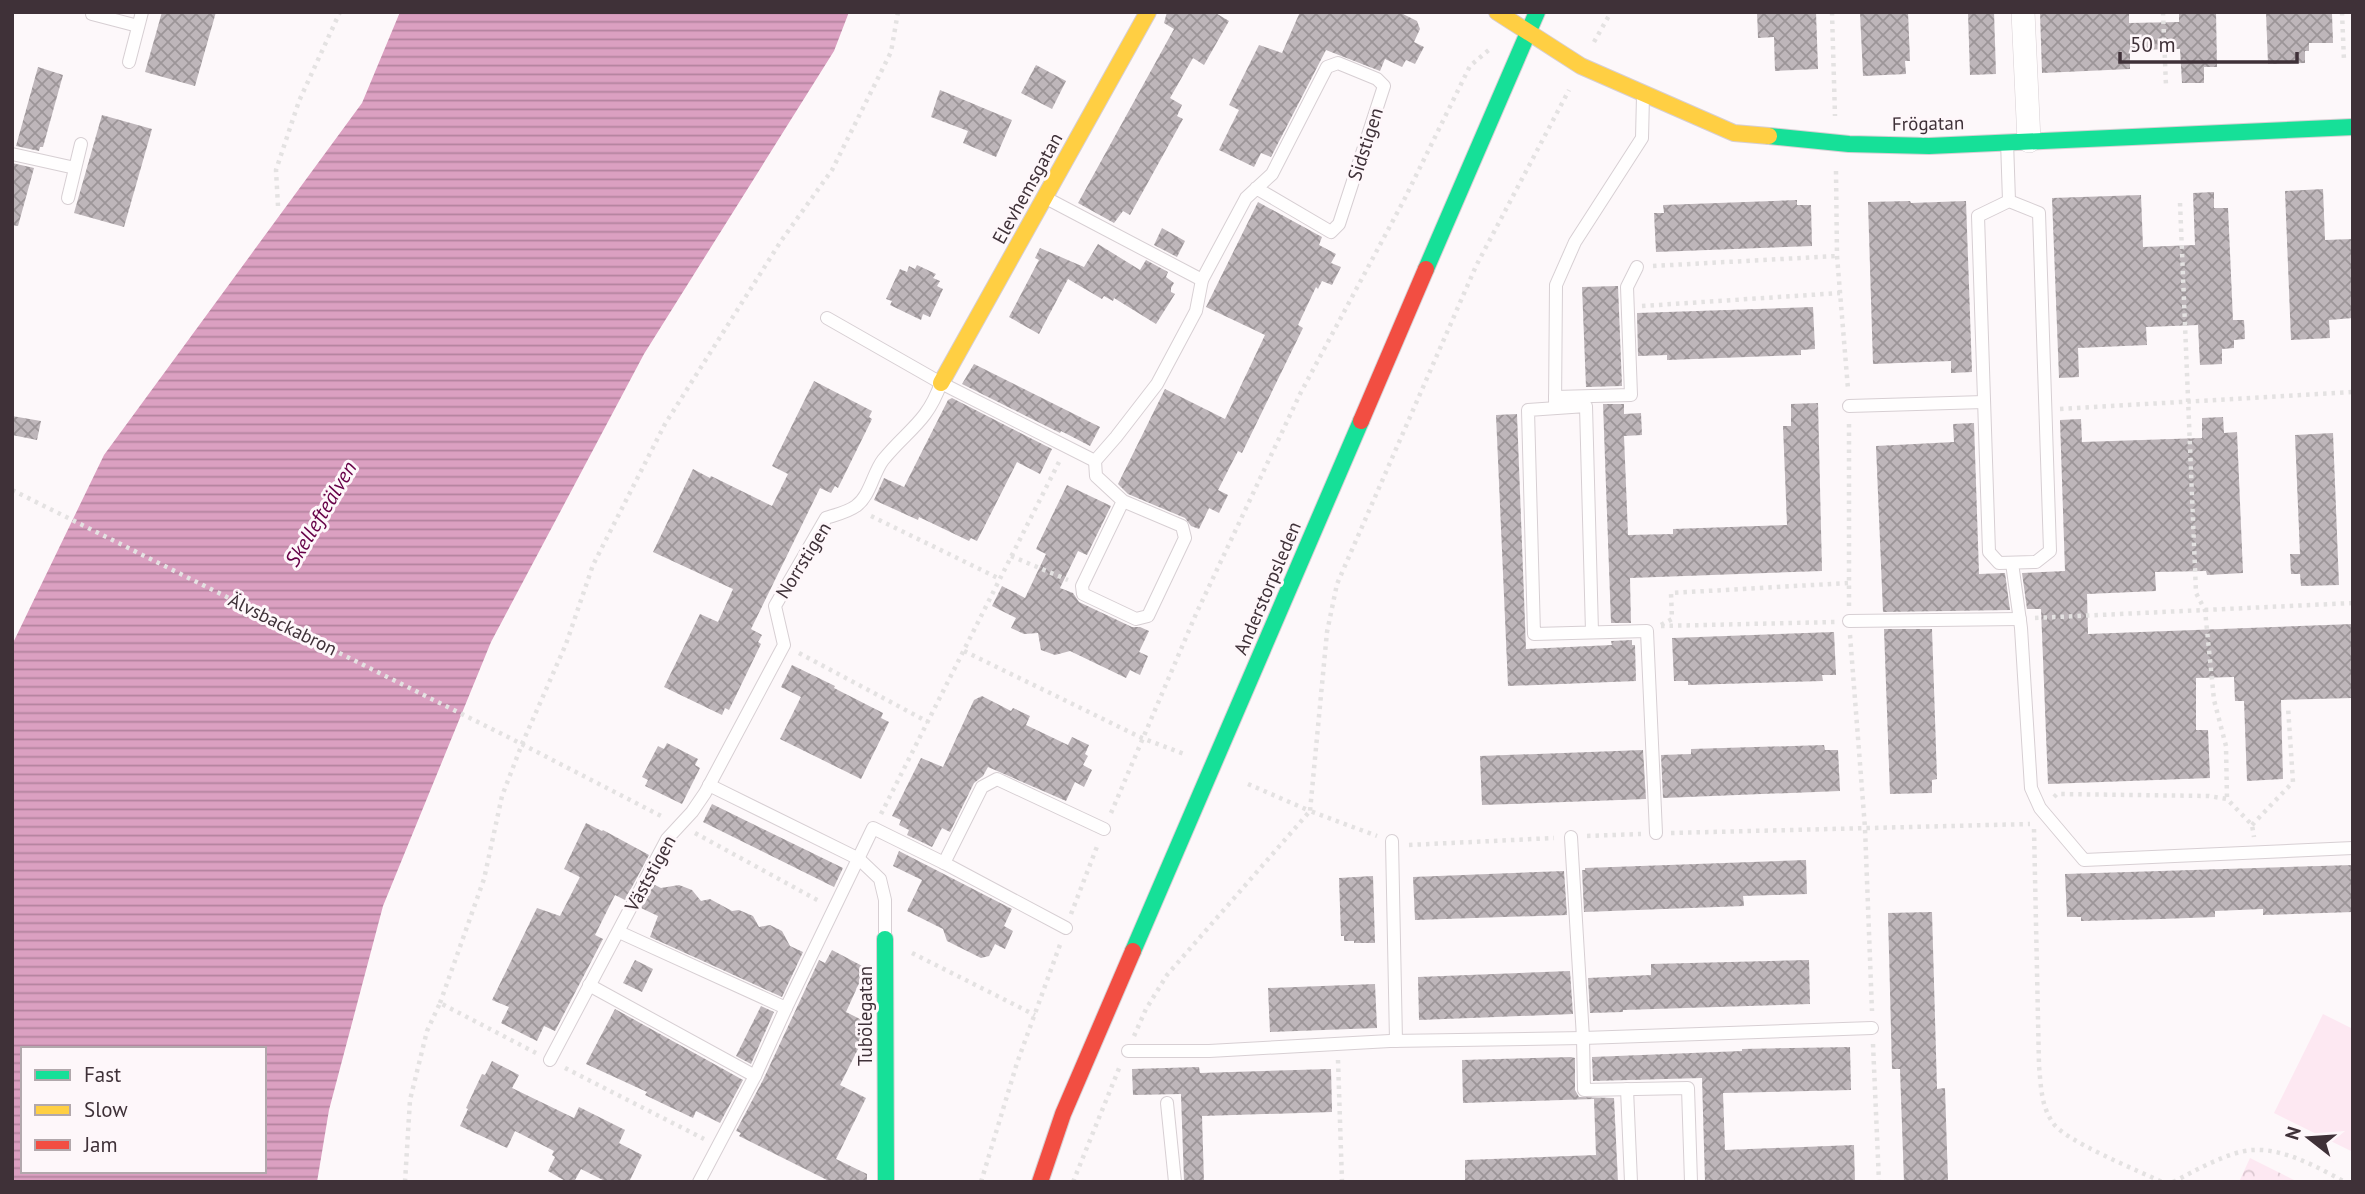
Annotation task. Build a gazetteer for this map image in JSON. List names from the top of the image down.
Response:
{
  "streets": {
    "street": [
      "Frögatan",
      "Elevhemsgatan",
      "Anderstorpsleden",
      "Tubölegatan"
    ],
    "lane": ["Sidstigen", "Norrstigen", "Väststigen"],
    "path": ["Älvsbackabron"]
  },
  "crossings": [
    ["Frögatan", "Anderstorpsleden"],
    ["Norrstigen", "Väststigen"],
    ["Älvsbackabron", "Väststigen"]
  ],
  "water": ["Skellefteälven"],
  "legend": ["Fast", "Slow", "Jam"],
  "scale_bar": "50 m",
  "north": "left"
}
